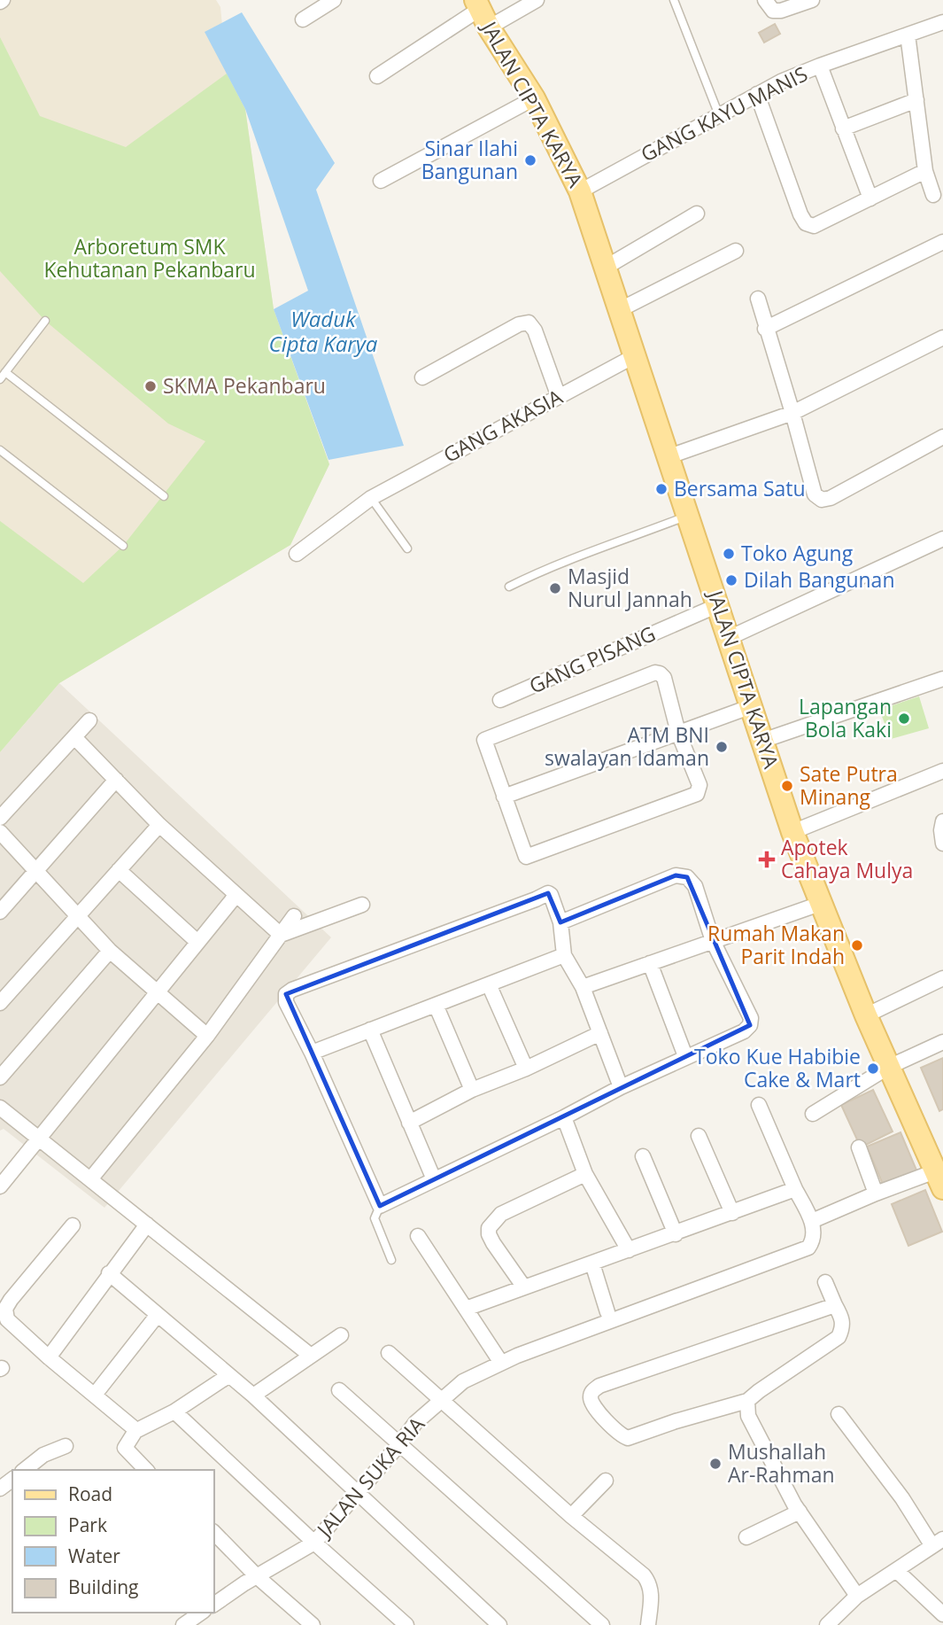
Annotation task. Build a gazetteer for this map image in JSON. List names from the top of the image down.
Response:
{
  "streets": {
    "main road": ["JALAN CIPTA KARYA"],
    "street": [
      "GANG KAYU MANIS",
      "GANG AKASIA",
      "GANG PISANG",
      "JALAN SUKA RIA"
    ]
  },
  "crossings": [
    ["JALAN CIPTA KARYA", "GANG KAYU MANIS"],
    ["JALAN CIPTA KARYA", "GANG AKASIA"],
    ["JALAN CIPTA KARYA", "GANG PISANG"]
  ],
  "water": ["Waduk Cipta Karya"],
  "parks": ["Arboretum SMK Kehutanan Pekanbaru"],
  "places": {
    "other": [
      "Sinar Ilahi Bangunan",
      "SKMA Pekanbaru",
      "Bersama Satu",
      "Toko Agung",
      "Dilah Bangunan",
      "Masjid Nurul Jannah",
      "Lapangan Bola Kaki",
      "ATM BNI swalayan Idaman",
      "Sate Putra Minang",
      "Rumah Makan Parit Indah",
      "Toko Kue Habibie Cake & Mart",
      "Mushallah Ar-Rahman"
    ],
    "health": ["Apotek Cahaya Mulya"]
  },
  "legend": [
    "Road",
    "Park",
    "Water",
    "Building"
  ]
}
